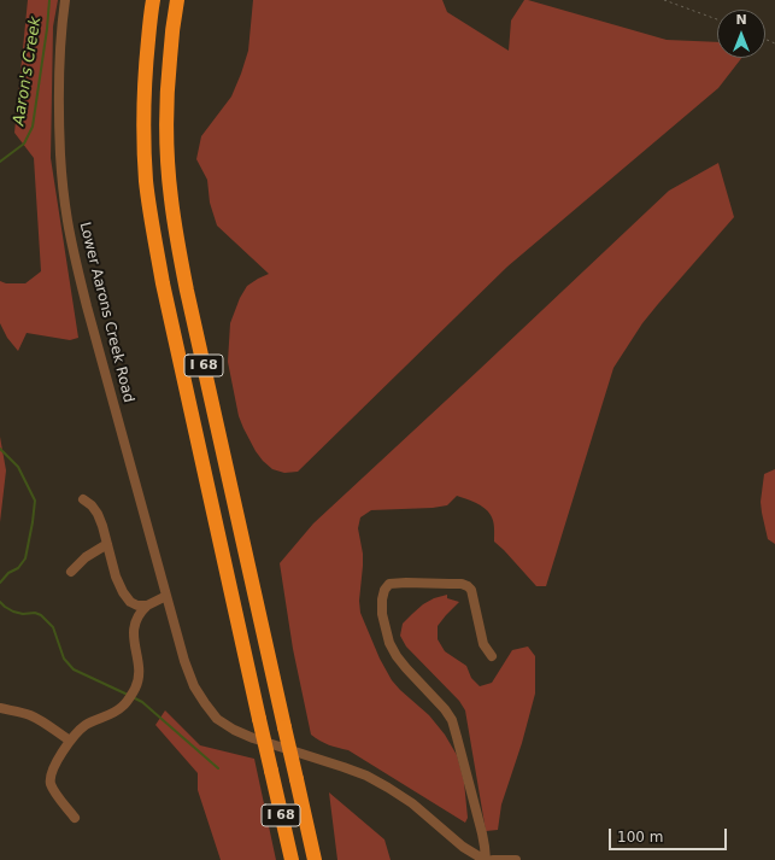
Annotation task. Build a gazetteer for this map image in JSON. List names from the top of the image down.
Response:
{
  "streets": {
    "highway": ["I 68"],
    "street": ["Lower Aarons Creek Road"]
  },
  "water": ["Aaron's Creek"],
  "scale_bar": "100 m",
  "north": "top"
}
